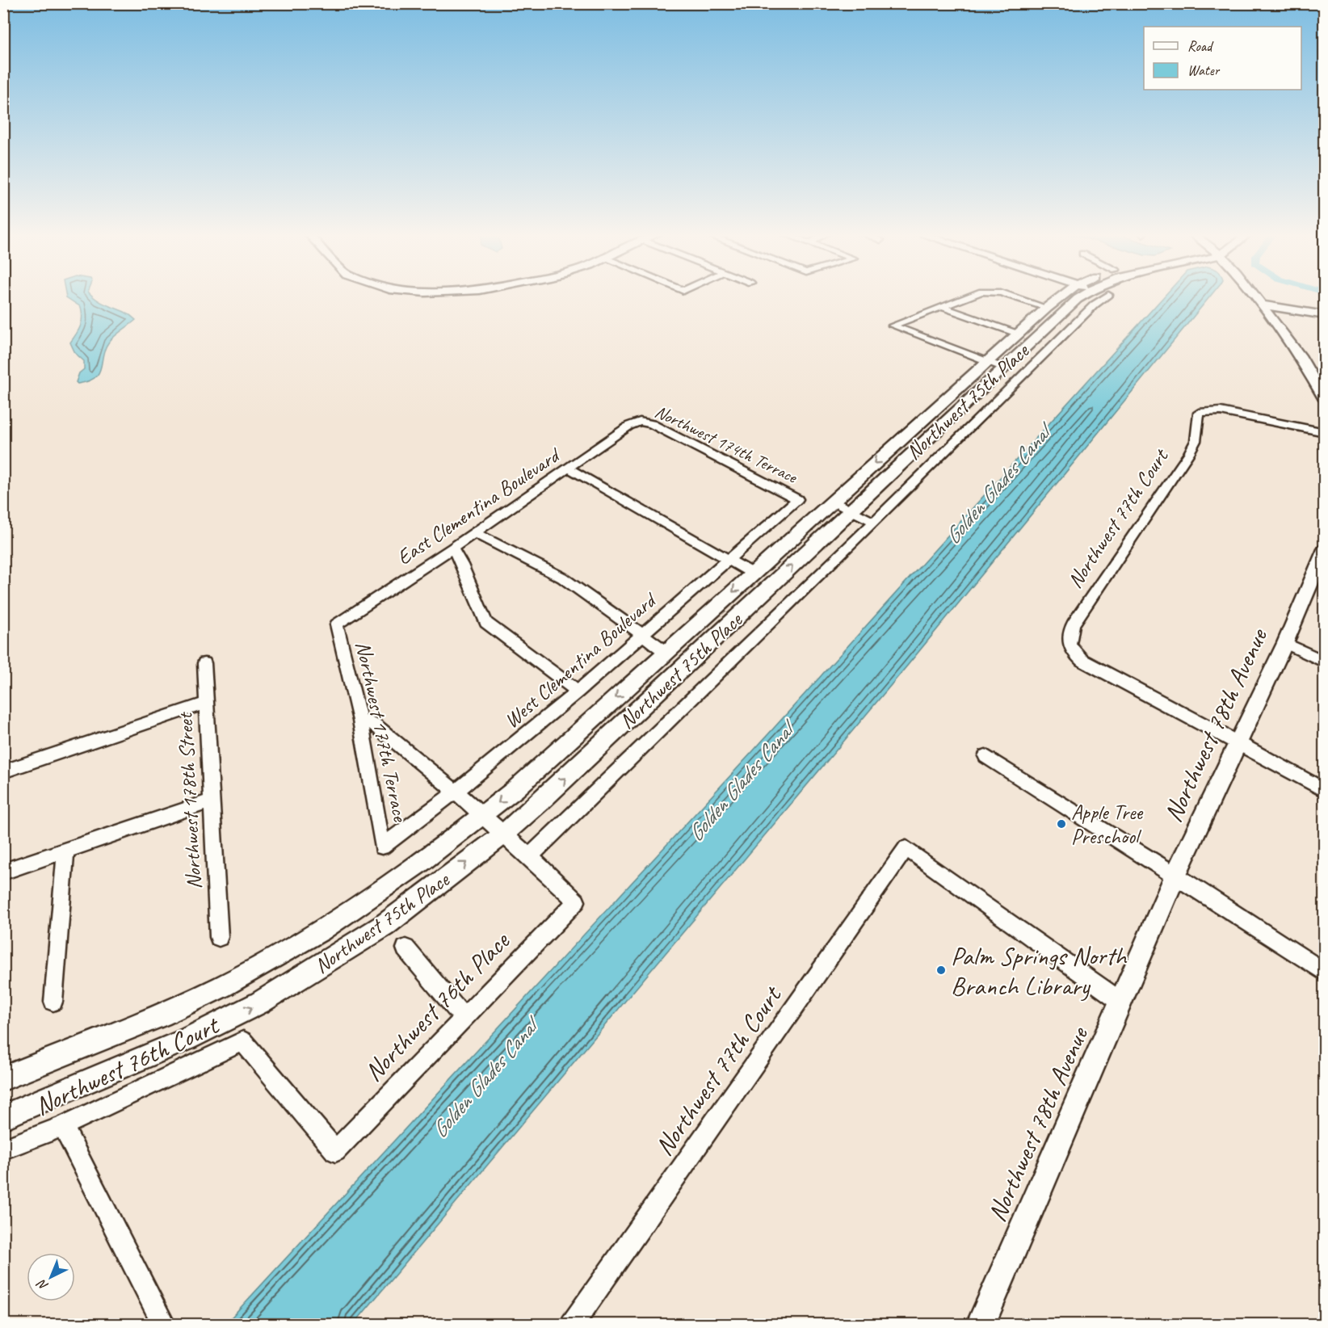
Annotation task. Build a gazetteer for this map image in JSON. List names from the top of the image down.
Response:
{
  "streets": {
    "street": [
      "Northwest 75th Place",
      "Northwest 174th Terrace",
      "East Clementina Boulevard",
      "Northwest 77th Court",
      "West Clementina Boulevard",
      "Northwest 78th Avenue",
      "Northwest 177th Terrace",
      "Northwest 178th Street",
      "Northwest 76th Place",
      "Northwest 76th Court"
    ]
  },
  "crossings": [
    ["Northwest 174th Terrace", "East Clementina Boulevard"],
    ["Northwest 174th Terrace", "West Clementina Boulevard"],
    ["East Clementina Boulevard", "Northwest 177th Terrace"],
    ["Northwest 77th Court", "Northwest 78th Avenue"],
    ["West Clementina Boulevard", "Northwest 177th Terrace"],
    ["Northwest 76th Place", "Northwest 76th Court"]
  ],
  "water": ["Golden Glades Canal"],
  "places": ["Apple Tree Preschool", "Palm Springs North Branch Library"],
  "legend": ["Road", "Water"],
  "north": "bottom left"
}
